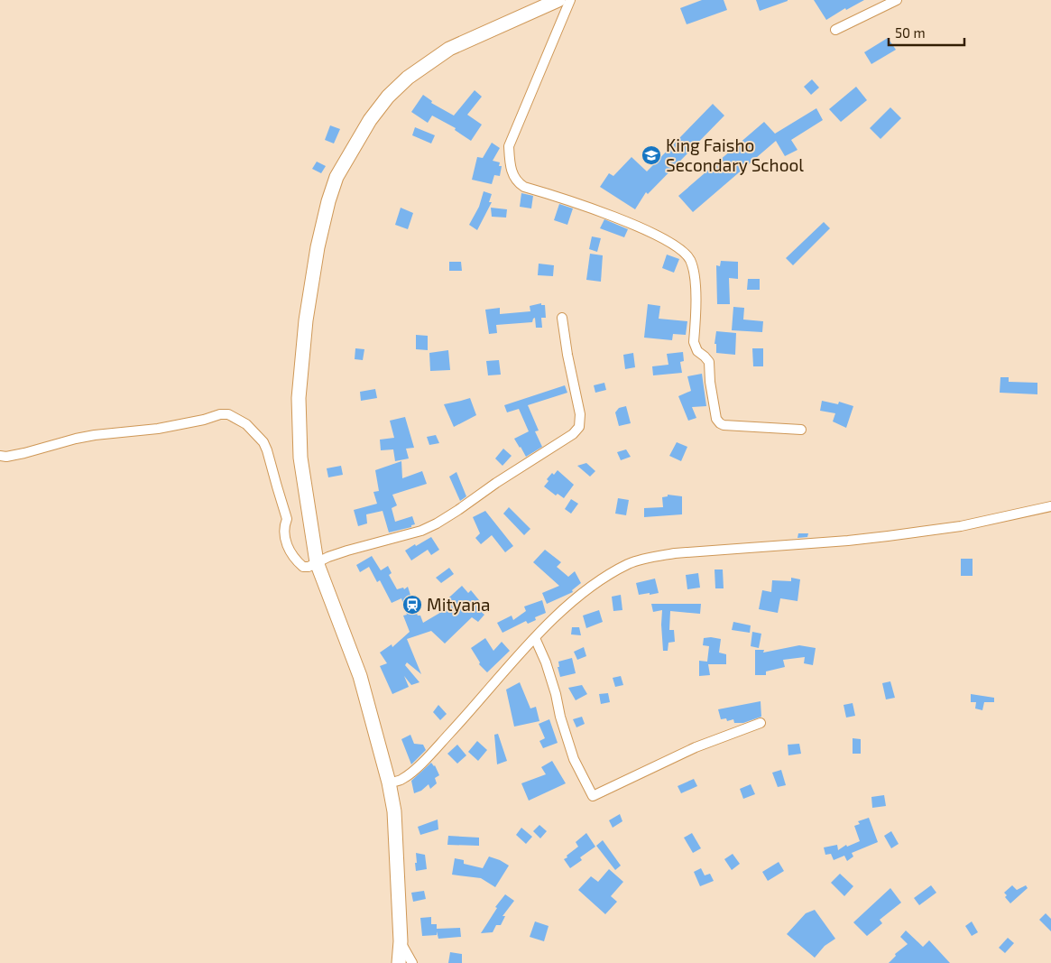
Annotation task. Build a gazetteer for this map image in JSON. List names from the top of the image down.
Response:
{
  "places": {
    "school or university": ["King Faisho Secondary School"],
    "station": ["Mityana"]
  },
  "scale_bar": "50 m"
}
